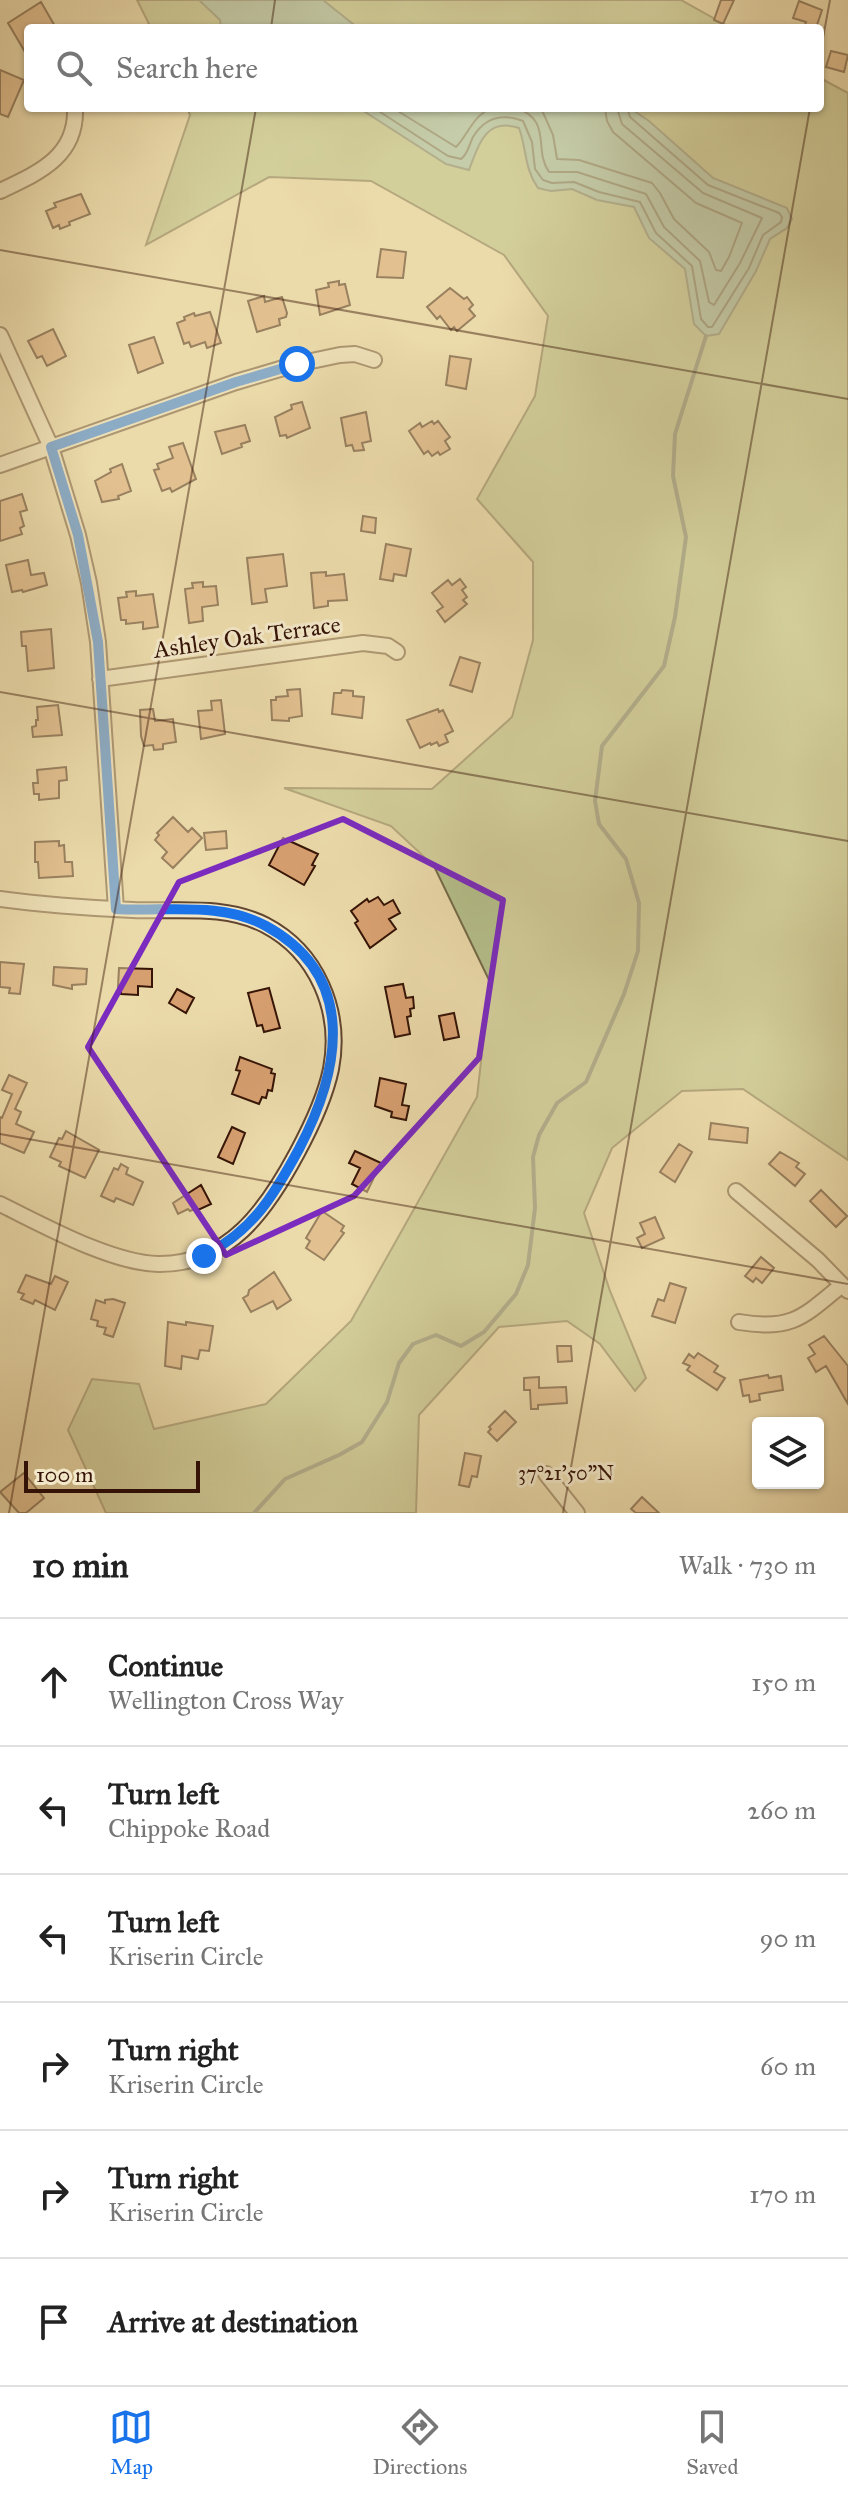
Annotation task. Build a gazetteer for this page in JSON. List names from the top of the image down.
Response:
{
  "streets": {
    "street": ["Ashley Oak Terrace"]
  },
  "scale_bar": "100 m",
  "page": {
    "search": "Search here",
    "scale": "100 m",
    "heading": ["10 min", "Walk · 730 m"],
    "list": [
      ["Continue", "Wellington Cross Way", "150 m"],
      ["Turn left", "Chippoke Road", "260 m"],
      ["Turn left", "Kriserin Circle", "90 m"],
      ["Turn right", "Kriserin Circle", "60 m"],
      ["Turn right", "Kriserin Circle", "170 m"],
      "Arrive at destination"
    ],
    "nav": ["Map", "Directions", "Saved"]
  },
  "coordinates": ["37°21'50\"N"]
}
